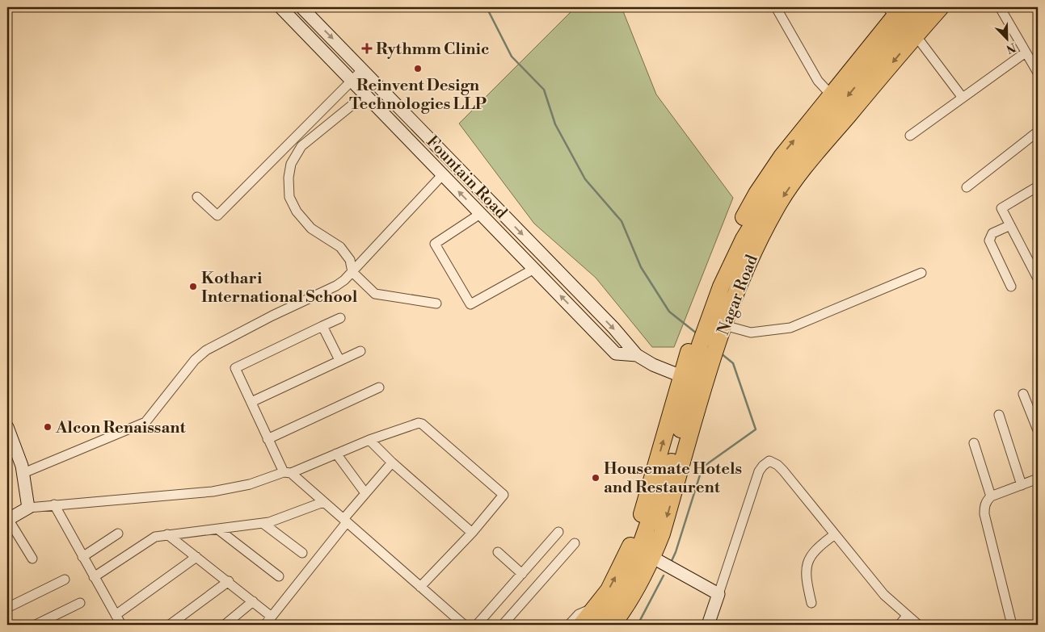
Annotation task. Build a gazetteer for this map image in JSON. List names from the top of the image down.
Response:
{
  "streets": {
    "highway": ["Nagar Road"],
    "street": ["Fountain Road"]
  },
  "places": {
    "health": ["Rythmm Clinic"],
    "other": [
      "Reinvent Design Technologies LLP",
      "Kothari International School",
      "Alcon Renaissant",
      "Housemate Hotels and Restaurent"
    ]
  },
  "north": "bottom right"
}
